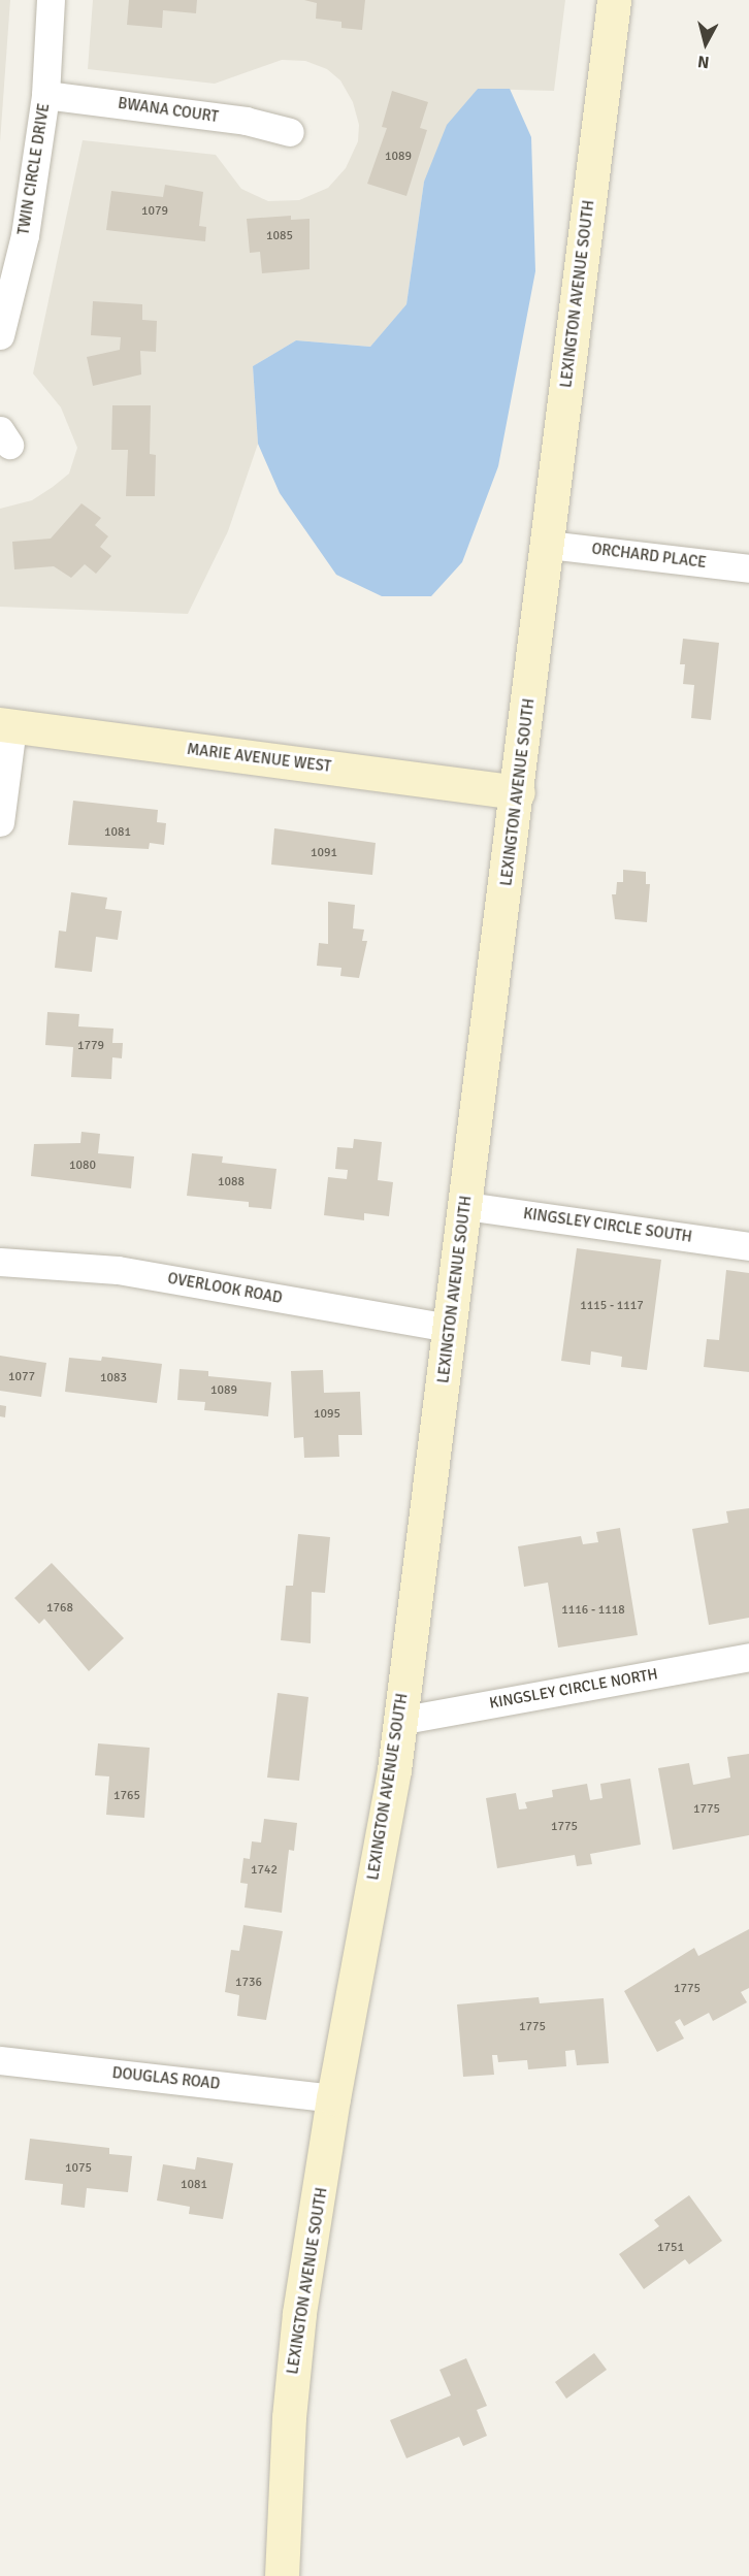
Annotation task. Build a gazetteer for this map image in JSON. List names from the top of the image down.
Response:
{
  "streets": {
    "street": [
      "BWANA COURT",
      "TWIN CIRCLE DRIVE",
      "LEXINGTON AVENUE SOUTH",
      "ORCHARD PLACE",
      "MARIE AVENUE WEST",
      "KINGSLEY CIRCLE SOUTH",
      "OVERLOOK ROAD",
      "KINGSLEY CIRCLE NORTH",
      "DOUGLAS ROAD"
    ]
  },
  "crossings": [
    ["BWANA COURT", "TWIN CIRCLE DRIVE"],
    ["LEXINGTON AVENUE SOUTH", "ORCHARD PLACE"],
    ["LEXINGTON AVENUE SOUTH", "MARIE AVENUE WEST"],
    ["LEXINGTON AVENUE SOUTH", "KINGSLEY CIRCLE SOUTH"],
    ["LEXINGTON AVENUE SOUTH", "OVERLOOK ROAD"],
    ["LEXINGTON AVENUE SOUTH", "KINGSLEY CIRCLE NORTH"],
    ["LEXINGTON AVENUE SOUTH", "DOUGLAS ROAD"]
  ],
  "house_numbers": [
    "1089",
    "1079",
    "1085",
    "1081",
    "1091",
    "1779",
    "1080",
    "1088",
    "1115 - 1117",
    "1077",
    "1083",
    "1089",
    "1095",
    "1768",
    "1116 - 1118",
    "1765",
    "1775",
    "1775",
    "1742",
    "1736",
    "1775",
    "1775",
    "1075",
    "1081",
    "1751"
  ],
  "north": "bottom"
}
